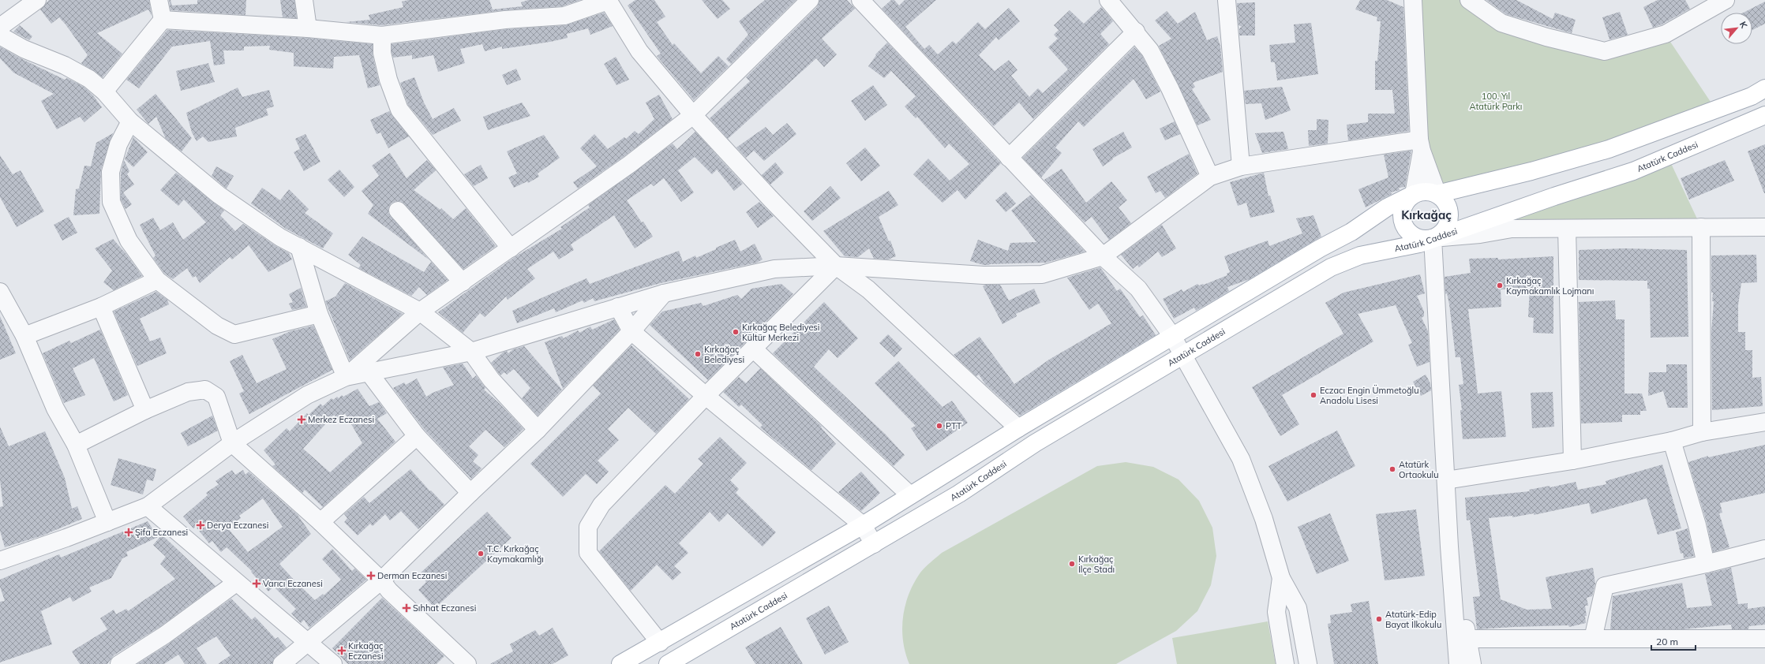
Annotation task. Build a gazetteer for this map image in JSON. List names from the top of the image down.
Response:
{
  "streets": {
    "main road": ["Atatürk Caddesi"]
  },
  "districts": ["Kırkağaç"],
  "parks": ["100. Yıl Atatürk Parkı"],
  "places": {
    "other": [
      "Kırkağaç Kaymakamlık Lojmanı",
      "Kırkağaç Belediyesi Kültür Merkezi",
      "Kırkağaç Belediyesi",
      "Eczacı Engin Ümmetoğlu Anadolu Lisesi",
      "PTT",
      "Atatürk Ortaokulu",
      "T.C. Kırkağaç Kaymakamlığı",
      "Kırkağaç İlçe Stadı",
      "Atatürk-Edip Bayat İlkokulu"
    ],
    "health": [
      "Merkez Eczanesi",
      "Derya Eczanesi",
      "Şifa Eczanesi",
      "Derman Eczanesi",
      "Varıcı Eczanesi",
      "Sıhhat Eczanesi",
      "Kırkağaç Eczanesi"
    ]
  },
  "scale_bar": "20 m",
  "north": "top right"
}
